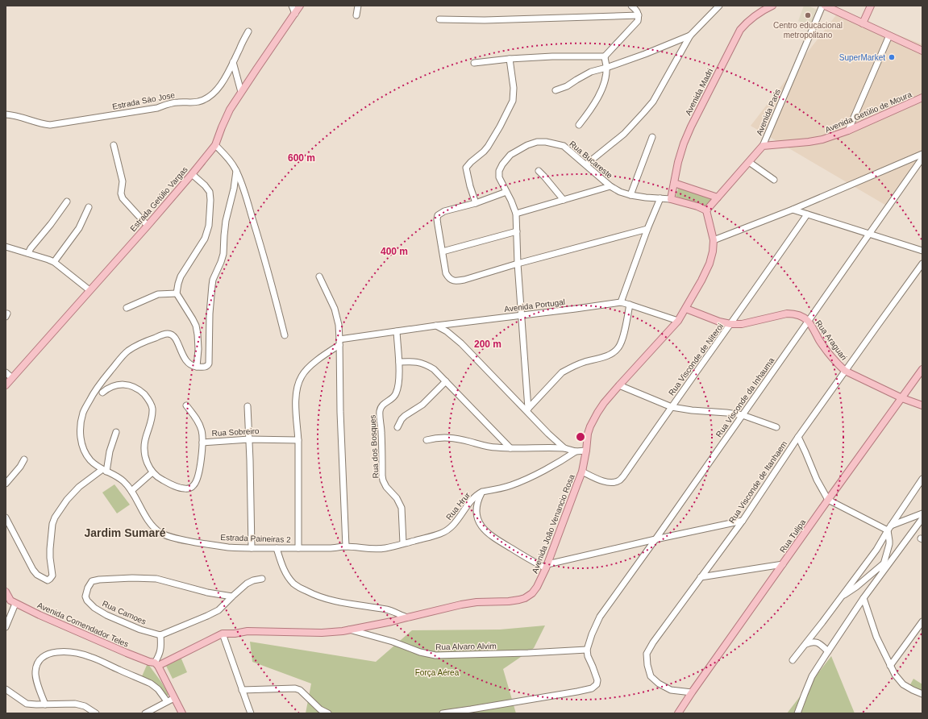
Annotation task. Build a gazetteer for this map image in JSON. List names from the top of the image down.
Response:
{
  "streets": {
    "main road": [
      "Avenida Madri",
      "Avenida Paris",
      "Avenida Getúlio de Moura",
      "Estrada Getúlio Vargas",
      "Rua Araguari",
      "Avenida João Venancio Rosa",
      "Rua Tulipa",
      "Avenida Comendador Teles"
    ],
    "street": [
      "Estrada Sāo Jose",
      "Rua Bucareste",
      "Avenida Portugal",
      "Rua Visconde de Niteroi",
      "Rua Visconde da Inhauma",
      "Rua Sobreiro",
      "Rua dos Bosques",
      "Rua Visconde de Itanhaem",
      "Rua Hrur",
      "Estrada Paineiras 2",
      "Rua Camoes",
      "Rua Alvaro Alvim"
    ]
  },
  "crossings": [
    ["Avenida Madri", "Rua Bucareste"],
    ["Avenida Paris", "Avenida Getúlio de Moura"],
    ["Avenida Paris", "Avenida João Venancio Rosa"],
    ["Rua Bucareste", "Avenida Portugal"],
    ["Avenida Portugal", "Rua dos Bosques"],
    ["Rua Araguari", "Rua Visconde de Niteroi"],
    ["Rua Araguari", "Rua Visconde da Inhauma"],
    ["Rua Araguari", "Rua Visconde de Itanhaem"],
    ["Rua Araguari", "Avenida João Venancio Rosa"],
    ["Rua Araguari", "Rua Tulipa"],
    ["Rua Visconde de Niteroi", "Avenida João Venancio Rosa"],
    ["Rua Visconde da Inhauma", "Rua Alvaro Alvim"],
    ["Rua dos Bosques", "Rua Hrur"],
    ["Rua Visconde de Itanhaem", "Rua Tulipa"],
    ["Rua Hrur", "Estrada Paineiras 2"],
    ["Avenida João Venancio Rosa", "Avenida Comendador Teles"],
    ["Avenida João Venancio Rosa", "Rua Alvaro Alvim"]
  ],
  "districts": ["Jardim Sumaré"],
  "parks": ["Força Aérea"],
  "places": ["Centro educacional metropolitano", "SuperMarket"],
  "rings": ["600 m", "400 m", "200 m"]
}
